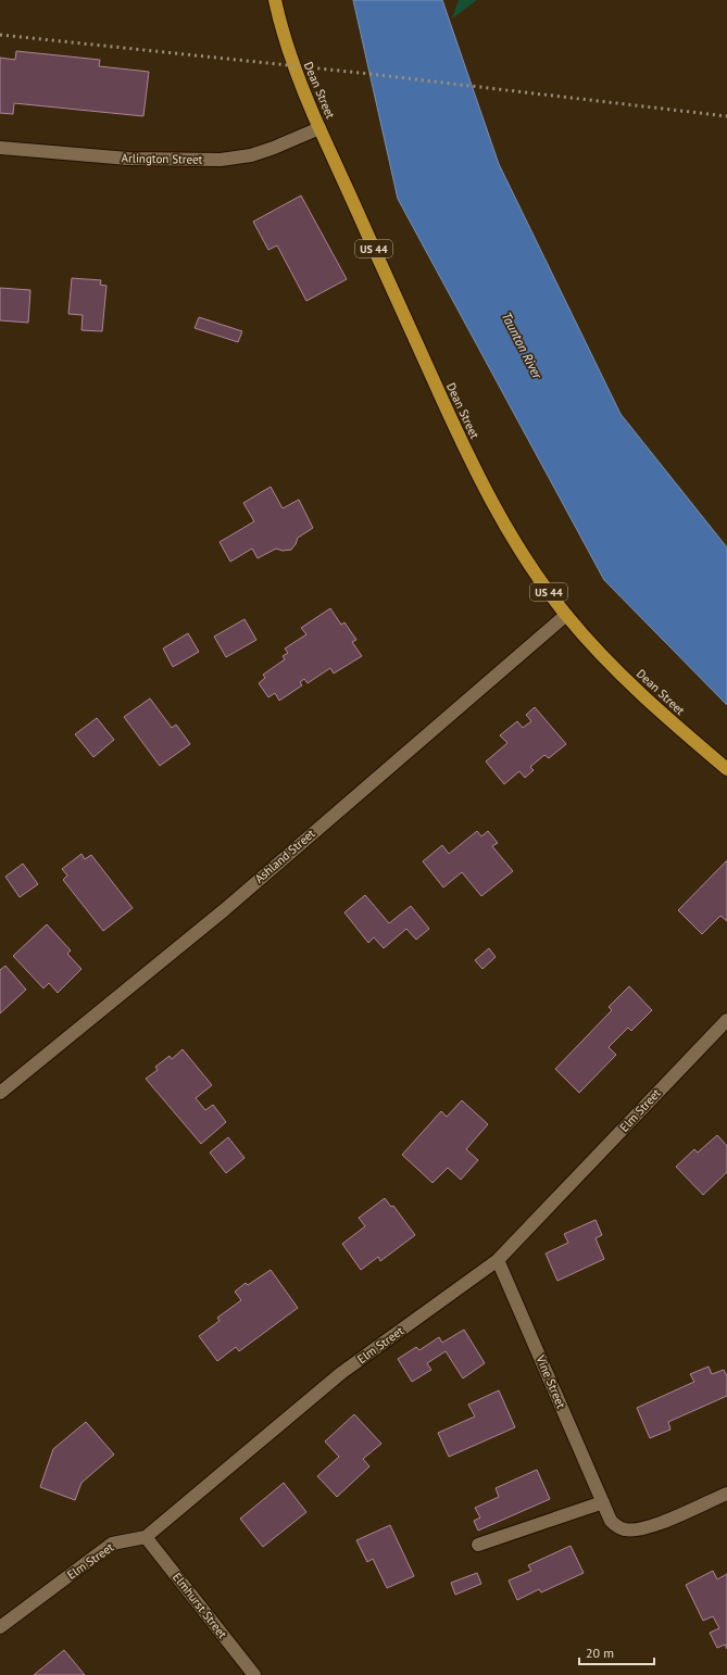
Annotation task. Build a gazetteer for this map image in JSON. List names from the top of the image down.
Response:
{
  "streets": {
    "highway": ["Dean Street", "US 44"],
    "street": [
      "Arlington Street",
      "Ashland Street",
      "Elm Street",
      "Vine Street",
      "Elmhurst Street"
    ]
  },
  "crossings": [
    ["Dean Street", "Arlington Street"],
    ["Dean Street", "Ashland Street"],
    ["Elm Street", "Vine Street"],
    ["Elm Street", "Elmhurst Street"]
  ],
  "water": ["Taunton River"],
  "scale_bar": "20 m"
}
